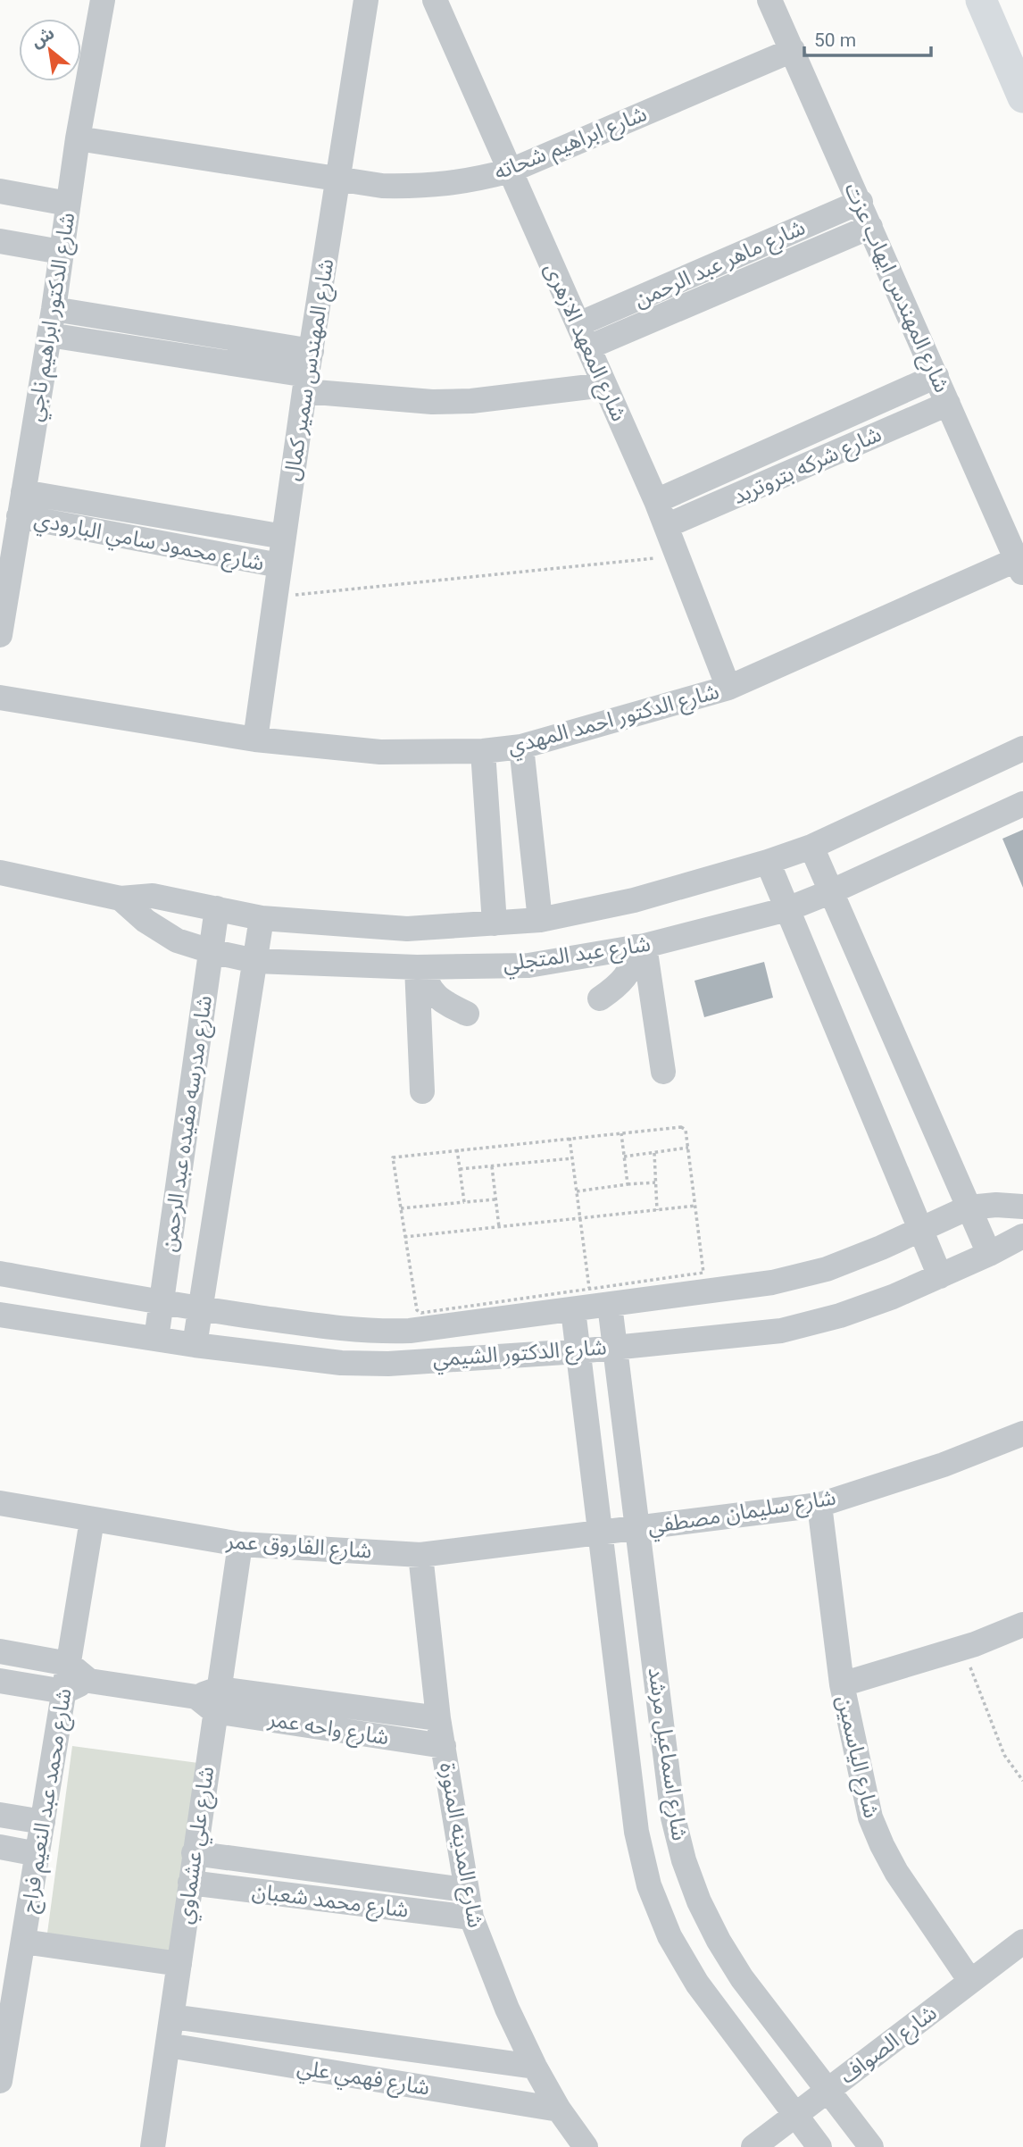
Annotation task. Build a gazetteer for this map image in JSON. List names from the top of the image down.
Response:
{
  "streets": {
    "street": [
      "شارع ابراهيم شحاته",
      "شارع ماهر عبد الرحمن",
      "شارع المهندس ايهاب عزت",
      "شارع الدكتور ابراهيم ناجي",
      "شارع المعهد الازهرى",
      "شارع المهندس سمير كمال",
      "شارع شركه بتروتريد",
      "شارع محمود سامي البارودي",
      "شارع الدكتور احمد المهدي",
      "شارع عبد المتجلي",
      "شارع مدرسه مفيده عبد الرحمن",
      "شارع الدكتور الشيمي",
      "شارع سليمان مصطفي",
      "شارع الفاروق عمر",
      "شارع واحه عمر",
      "شارع اسماعيل مرشد",
      "شارع الياسمين",
      "شارع محمد عبد النعيم فراج",
      "شارع علي عشماوي",
      "شارع المدينه المنورة",
      "شارع محمد شعبان",
      "شارع الصواف",
      "شارع فهمي علي"
    ]
  },
  "crossings": [
    ["شارع ابراهيم شحاته", "شارع المهندس ايهاب عزت"],
    ["شارع ابراهيم شحاته", "شارع الدكتور ابراهيم ناجي"],
    ["شارع ابراهيم شحاته", "شارع المعهد الازهرى"],
    ["شارع ابراهيم شحاته", "شارع المهندس سمير كمال"],
    ["شارع ماهر عبد الرحمن", "شارع المهندس ايهاب عزت"],
    ["شارع ماهر عبد الرحمن", "شارع المعهد الازهرى"],
    ["شارع المهندس ايهاب عزت", "شارع شركه بتروتريد"],
    ["شارع المهندس ايهاب عزت", "شارع الدكتور احمد المهدي"],
    ["شارع الدكتور ابراهيم ناجي", "شارع محمود سامي البارودي"],
    ["شارع المعهد الازهرى", "شارع شركه بتروتريد"],
    ["شارع المعهد الازهرى", "شارع الدكتور احمد المهدي"],
    ["شارع المهندس سمير كمال", "شارع محمود سامي البارودي"],
    ["شارع المهندس سمير كمال", "شارع الدكتور احمد المهدي"],
    ["شارع عبد المتجلي", "شارع مدرسه مفيده عبد الرحمن"],
    ["شارع مدرسه مفيده عبد الرحمن", "شارع الدكتور الشيمي"],
    ["شارع الدكتور الشيمي", "شارع اسماعيل مرشد"],
    ["شارع سليمان مصطفي", "شارع الفاروق عمر"],
    ["شارع سليمان مصطفي", "شارع اسماعيل مرشد"],
    ["شارع سليمان مصطفي", "شارع الياسمين"],
    ["شارع الفاروق عمر", "شارع اسماعيل مرشد"],
    ["شارع الفاروق عمر", "شارع محمد عبد النعيم فراج"],
    ["شارع الفاروق عمر", "شارع علي عشماوي"],
    ["شارع الفاروق عمر", "شارع المدينه المنورة"],
    ["شارع واحه عمر", "شارع علي عشماوي"],
    ["شارع واحه عمر", "شارع المدينه المنورة"],
    ["شارع اسماعيل مرشد", "شارع الصواف"],
    ["شارع الياسمين", "شارع الصواف"],
    ["شارع علي عشماوي", "شارع محمد شعبان"],
    ["شارع علي عشماوي", "شارع فهمي علي"],
    ["شارع المدينه المنورة", "شارع محمد شعبان"],
    ["شارع المدينه المنورة", "شارع فهمي علي"]
  ],
  "scale_bar": "50 m",
  "north": "top left"
}
